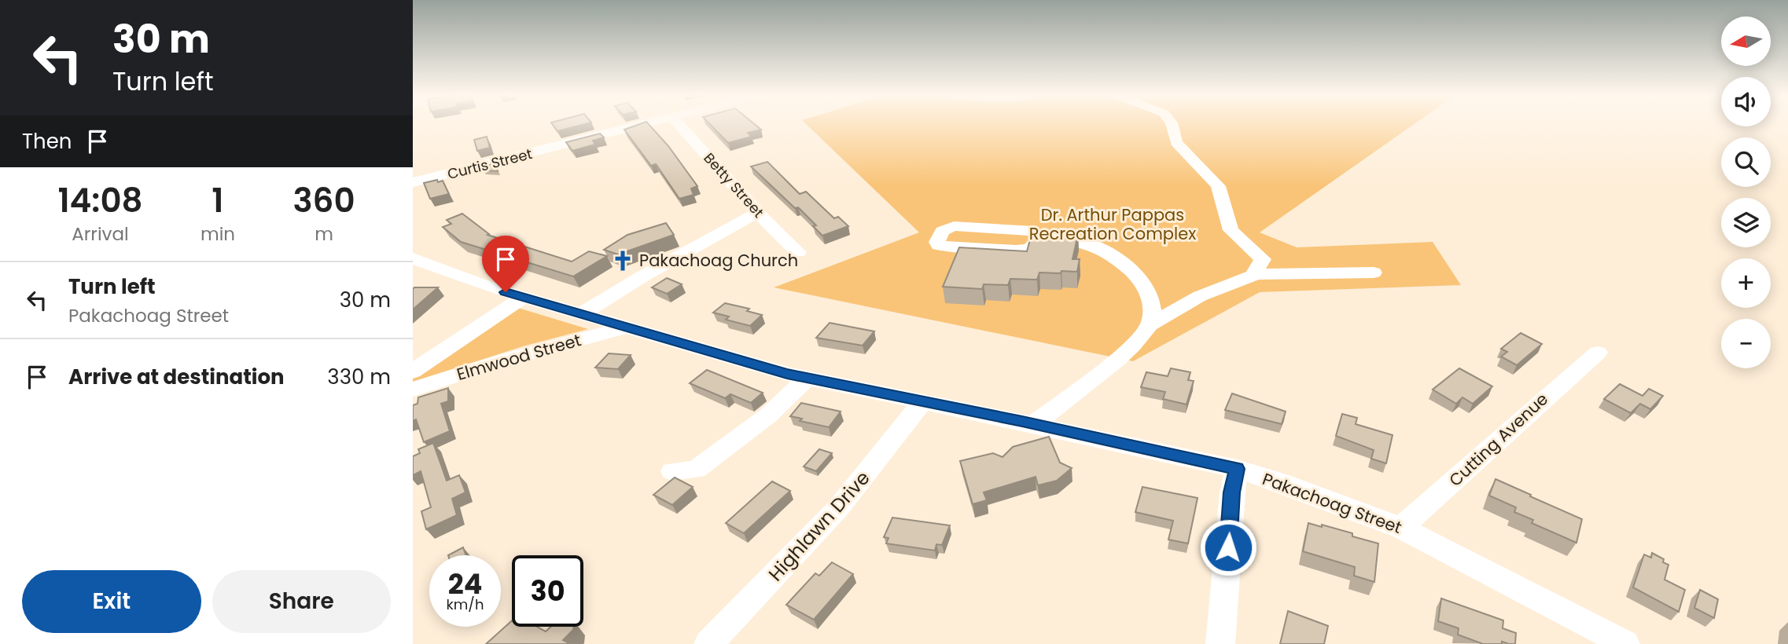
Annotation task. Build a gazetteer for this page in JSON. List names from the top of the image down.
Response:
{
  "streets": {
    "street": [
      "Curtis Street",
      "Betty Street",
      "Elmwood Street",
      "Cutting Avenue",
      "Pakachoag Street",
      "Highlawn Drive"
    ]
  },
  "crossings": [
    ["Elmwood Street", "Pakachoag Street"],
    ["Cutting Avenue", "Pakachoag Street"],
    ["Pakachoag Street", "Highlawn Drive"]
  ],
  "parks": ["Dr. Arthur Pappas Recreation Complex"],
  "places": {
    "church": ["Pakachoag Church"]
  },
  "north": "left",
  "page": {
    "turn": ["30 m", "Turn left"],
    "map_buttons": ["+", "−"],
    "then": "Then",
    "eta": [
      "14:08",
      "Arrival",
      "1",
      "min",
      "360",
      "m"
    ],
    "list": [
      {
        "name": "Turn left",
        "note": "Pakachoag Street",
        "value": "30 m"
      },
      {
        "name": "Arrive at destination",
        "value": "330 m"
      }
    ],
    "speed": "24 km/h",
    "limit": "30",
    "buttons": ["Exit", "Share"]
  }
}
